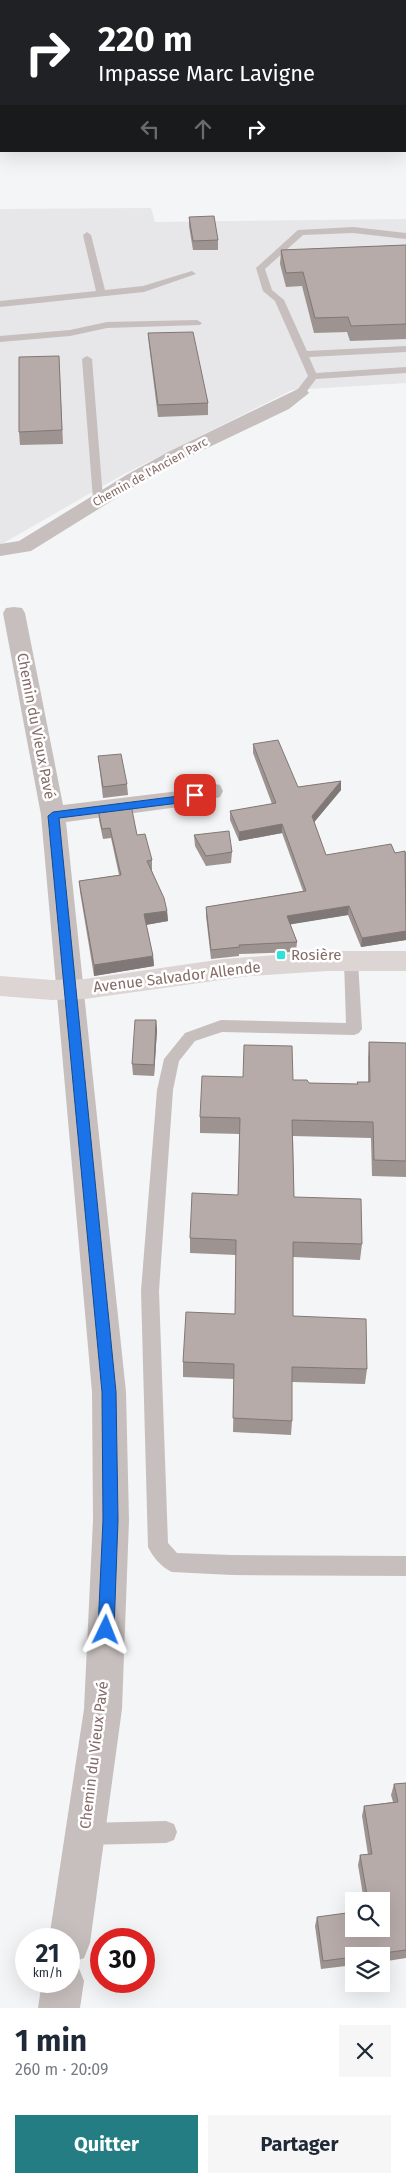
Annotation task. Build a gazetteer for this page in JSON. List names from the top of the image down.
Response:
{
  "streets": {
    "street": ["Chemin de l'Ancien Parc", "Chemin du Vieux Pavé", "Avenue Salvador Allende"]
  },
  "crossings": [
    ["Chemin du Vieux Pavé", "Avenue Salvador Allende"]
  ],
  "places": {
    "transit": ["Rosière"]
  },
  "page": {
    "turn": ["220 m", "Impasse Marc Lavigne"],
    "speed": "21 km/h",
    "limit": "30",
    "heading": ["1 min", "260 m · 20:09"],
    "buttons": ["Quitter", "Partager"]
  }
}
